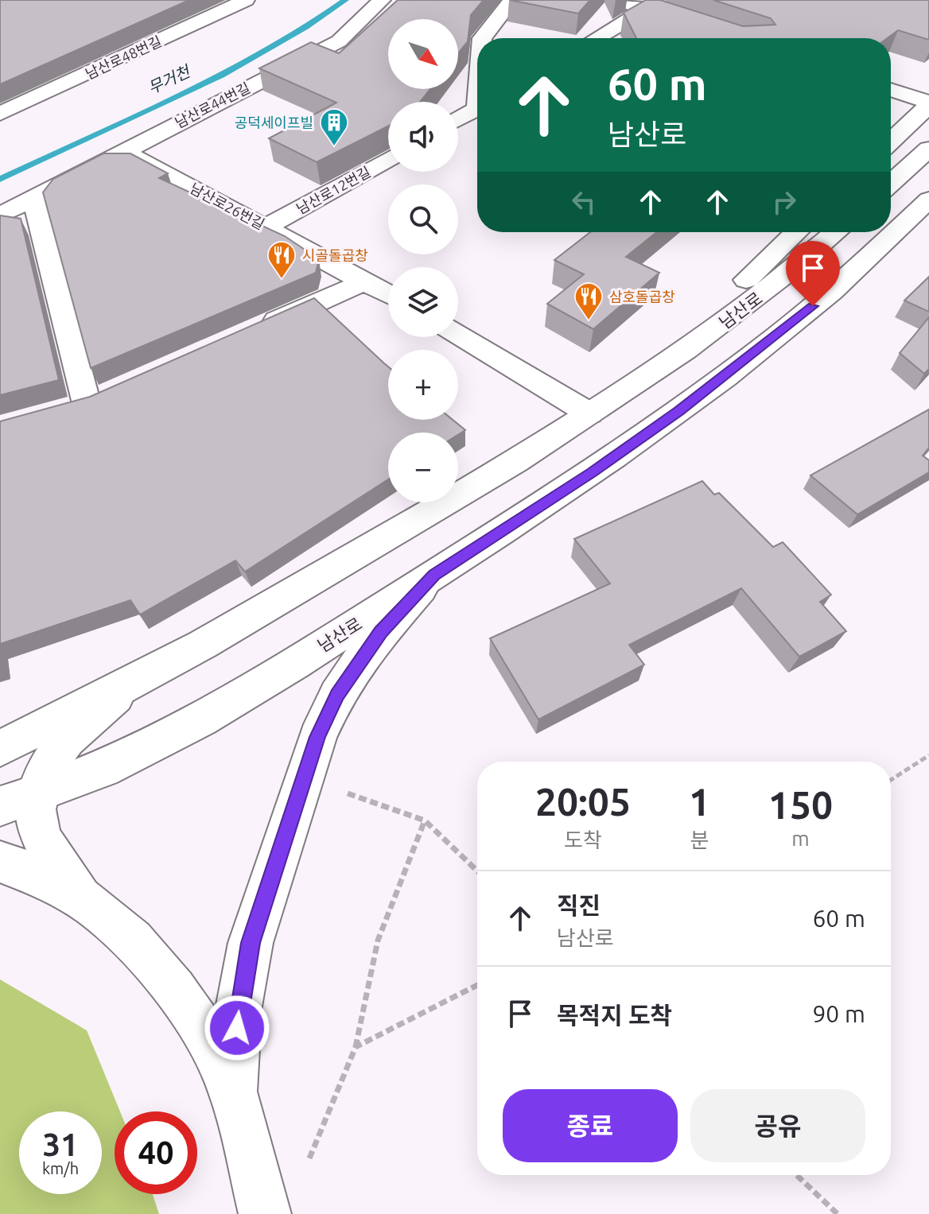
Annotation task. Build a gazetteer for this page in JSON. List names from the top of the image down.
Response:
{
  "streets": {
    "street": [
      "남산로48번길",
      "남산로44번길",
      "남산로12번길",
      "남산로26번길",
      "남산로"
    ]
  },
  "crossings": [
    ["남산로44번길", "남산로26번길"],
    ["남산로12번길", "남산로26번길"]
  ],
  "water": ["무거천"],
  "places": {
    "building": ["공덕세이프빌"],
    "restaurant": ["시골돌곱창", "삼호돌곱창"]
  },
  "north": "bottom right",
  "page": {
    "map_buttons": ["+", "−"],
    "turn": ["60 m", "남산로"],
    "eta": [
      "20:05",
      "도착",
      "1",
      "분",
      "150",
      "m"
    ],
    "list": [
      {
        "name": "직진",
        "note": "남산로",
        "value": "60 m"
      },
      {
        "name": "목적지 도착",
        "value": "90 m"
      }
    ],
    "buttons": ["종료", "공유"],
    "speed": "31 km/h",
    "limit": "40"
  }
}
